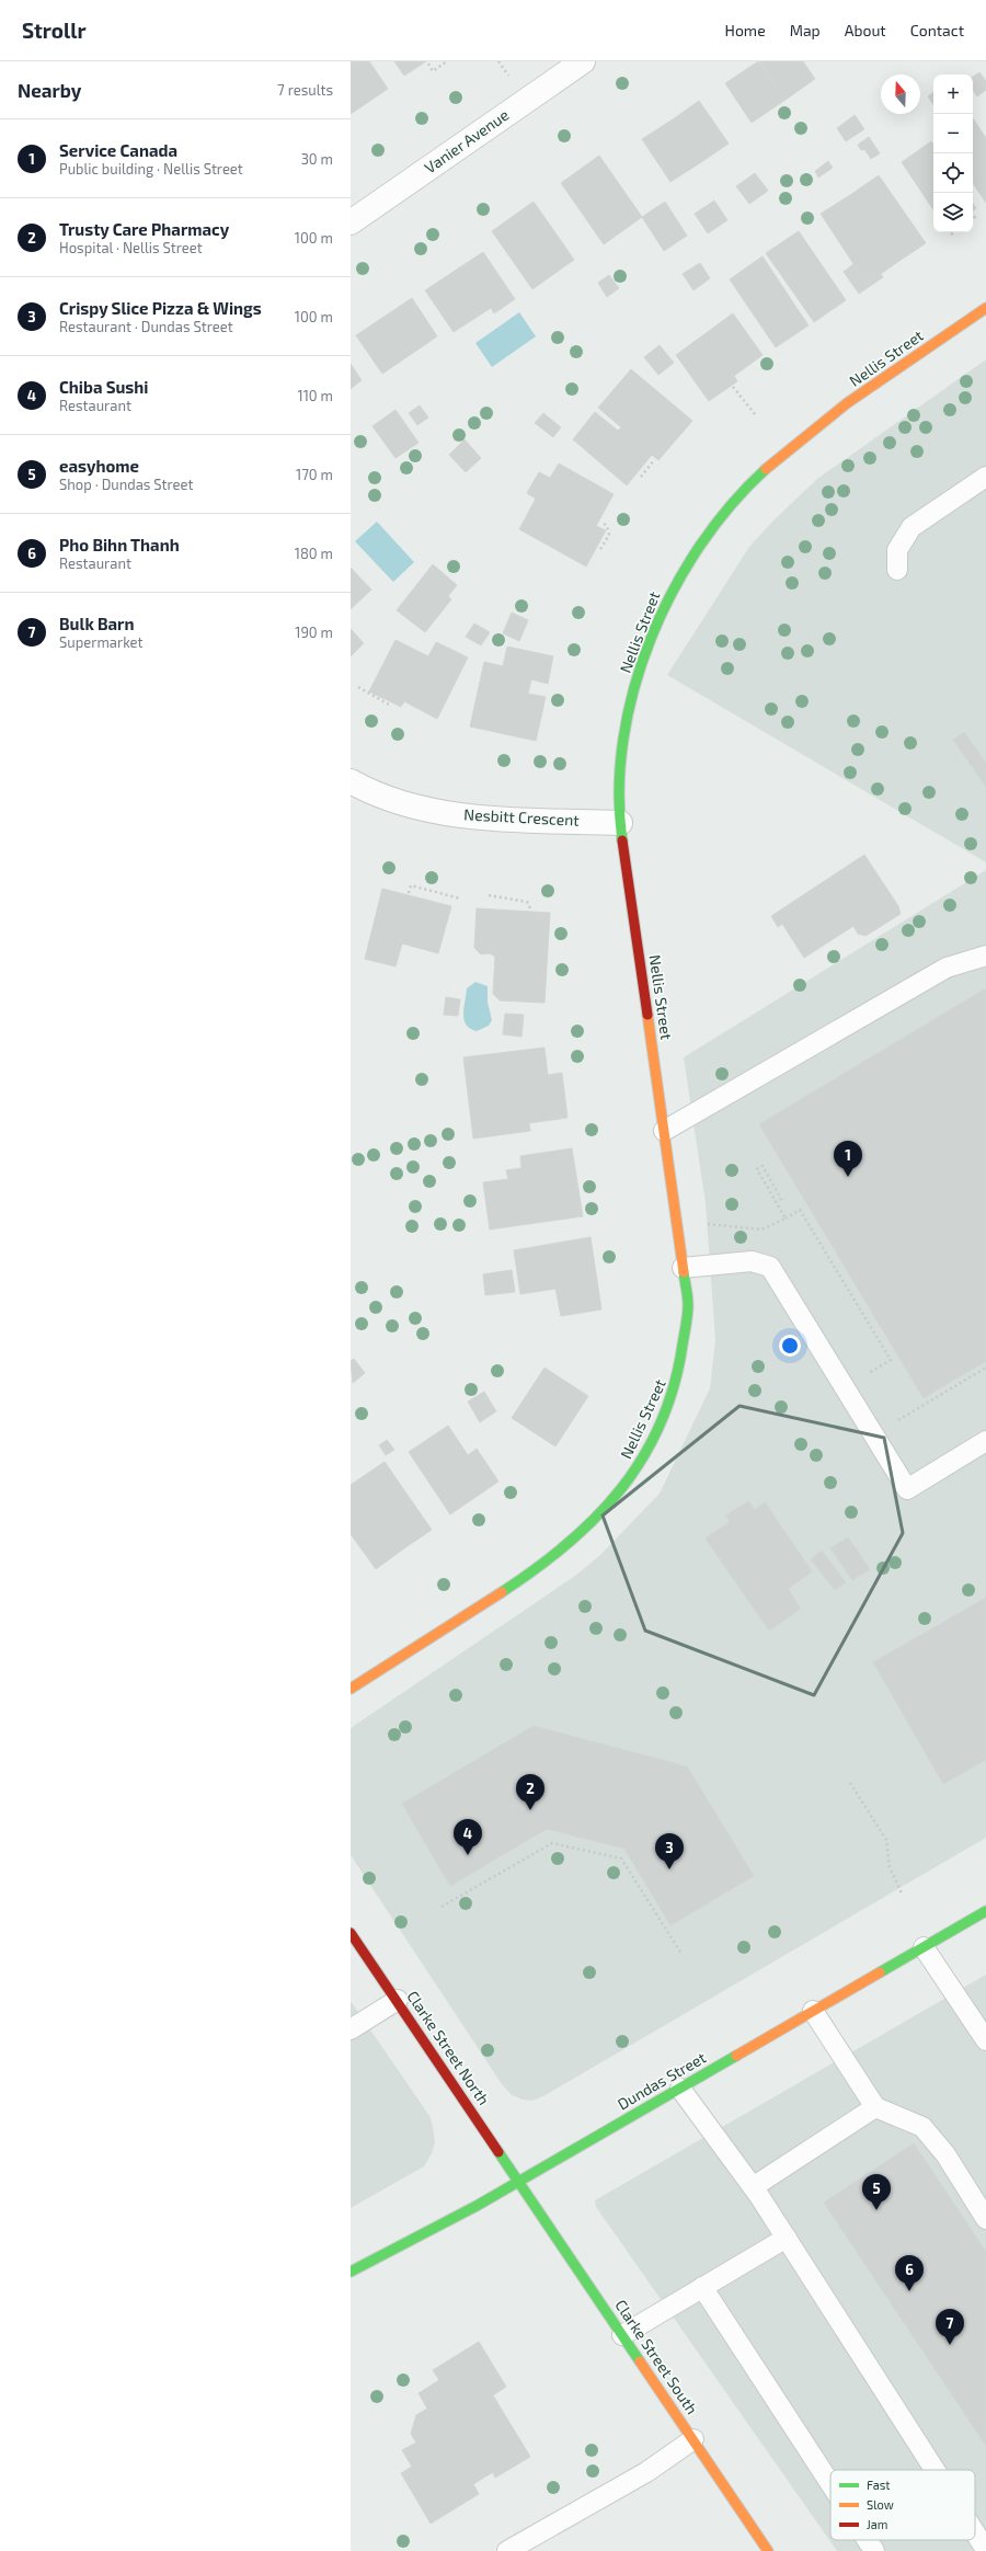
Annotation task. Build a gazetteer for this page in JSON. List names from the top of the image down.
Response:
{
  "streets": {
    "street": [
      "Vanier Avenue",
      "Nellis Street",
      "Nesbitt Crescent",
      "Clarke Street North",
      "Dundas Street",
      "Clarke Street South"
    ]
  },
  "crossings": [
    ["Nellis Street", "Nesbitt Crescent"],
    ["Clarke Street North", "Dundas Street"],
    ["Clarke Street North", "Clarke Street South"],
    ["Dundas Street", "Clarke Street South"]
  ],
  "legend": ["Fast", "Slow", "Jam"],
  "north": "top",
  "page": {
    "header": "Strollr",
    "nav": [
      "Home",
      "Map",
      "About",
      "Contact"
    ],
    "heading": ["Nearby", "7 results"],
    "map_buttons": ["+", "−"],
    "list": [
      {
        "mark": "1",
        "name": "Service Canada",
        "note": "Public building · Nellis Street",
        "value": "30 m"
      },
      {
        "mark": "2",
        "name": "Trusty Care Pharmacy",
        "note": "Hospital · Nellis Street",
        "value": "100 m"
      },
      {
        "mark": "3",
        "name": "Crispy Slice Pizza & Wings",
        "note": "Restaurant · Dundas Street",
        "value": "100 m"
      },
      {
        "mark": "4",
        "name": "Chiba Sushi",
        "note": "Restaurant",
        "value": "110 m"
      },
      {
        "mark": "5",
        "name": "easyhome",
        "note": "Shop · Dundas Street",
        "value": "170 m"
      },
      {
        "mark": "6",
        "name": "Pho Bihn Thanh",
        "note": "Restaurant",
        "value": "180 m"
      },
      {
        "mark": "7",
        "name": "Bulk Barn",
        "note": "Supermarket",
        "value": "190 m"
      }
    ],
    "pins": [
      "1",
      "2",
      "4",
      "3",
      "5",
      "6",
      "7"
    ]
  }
}
